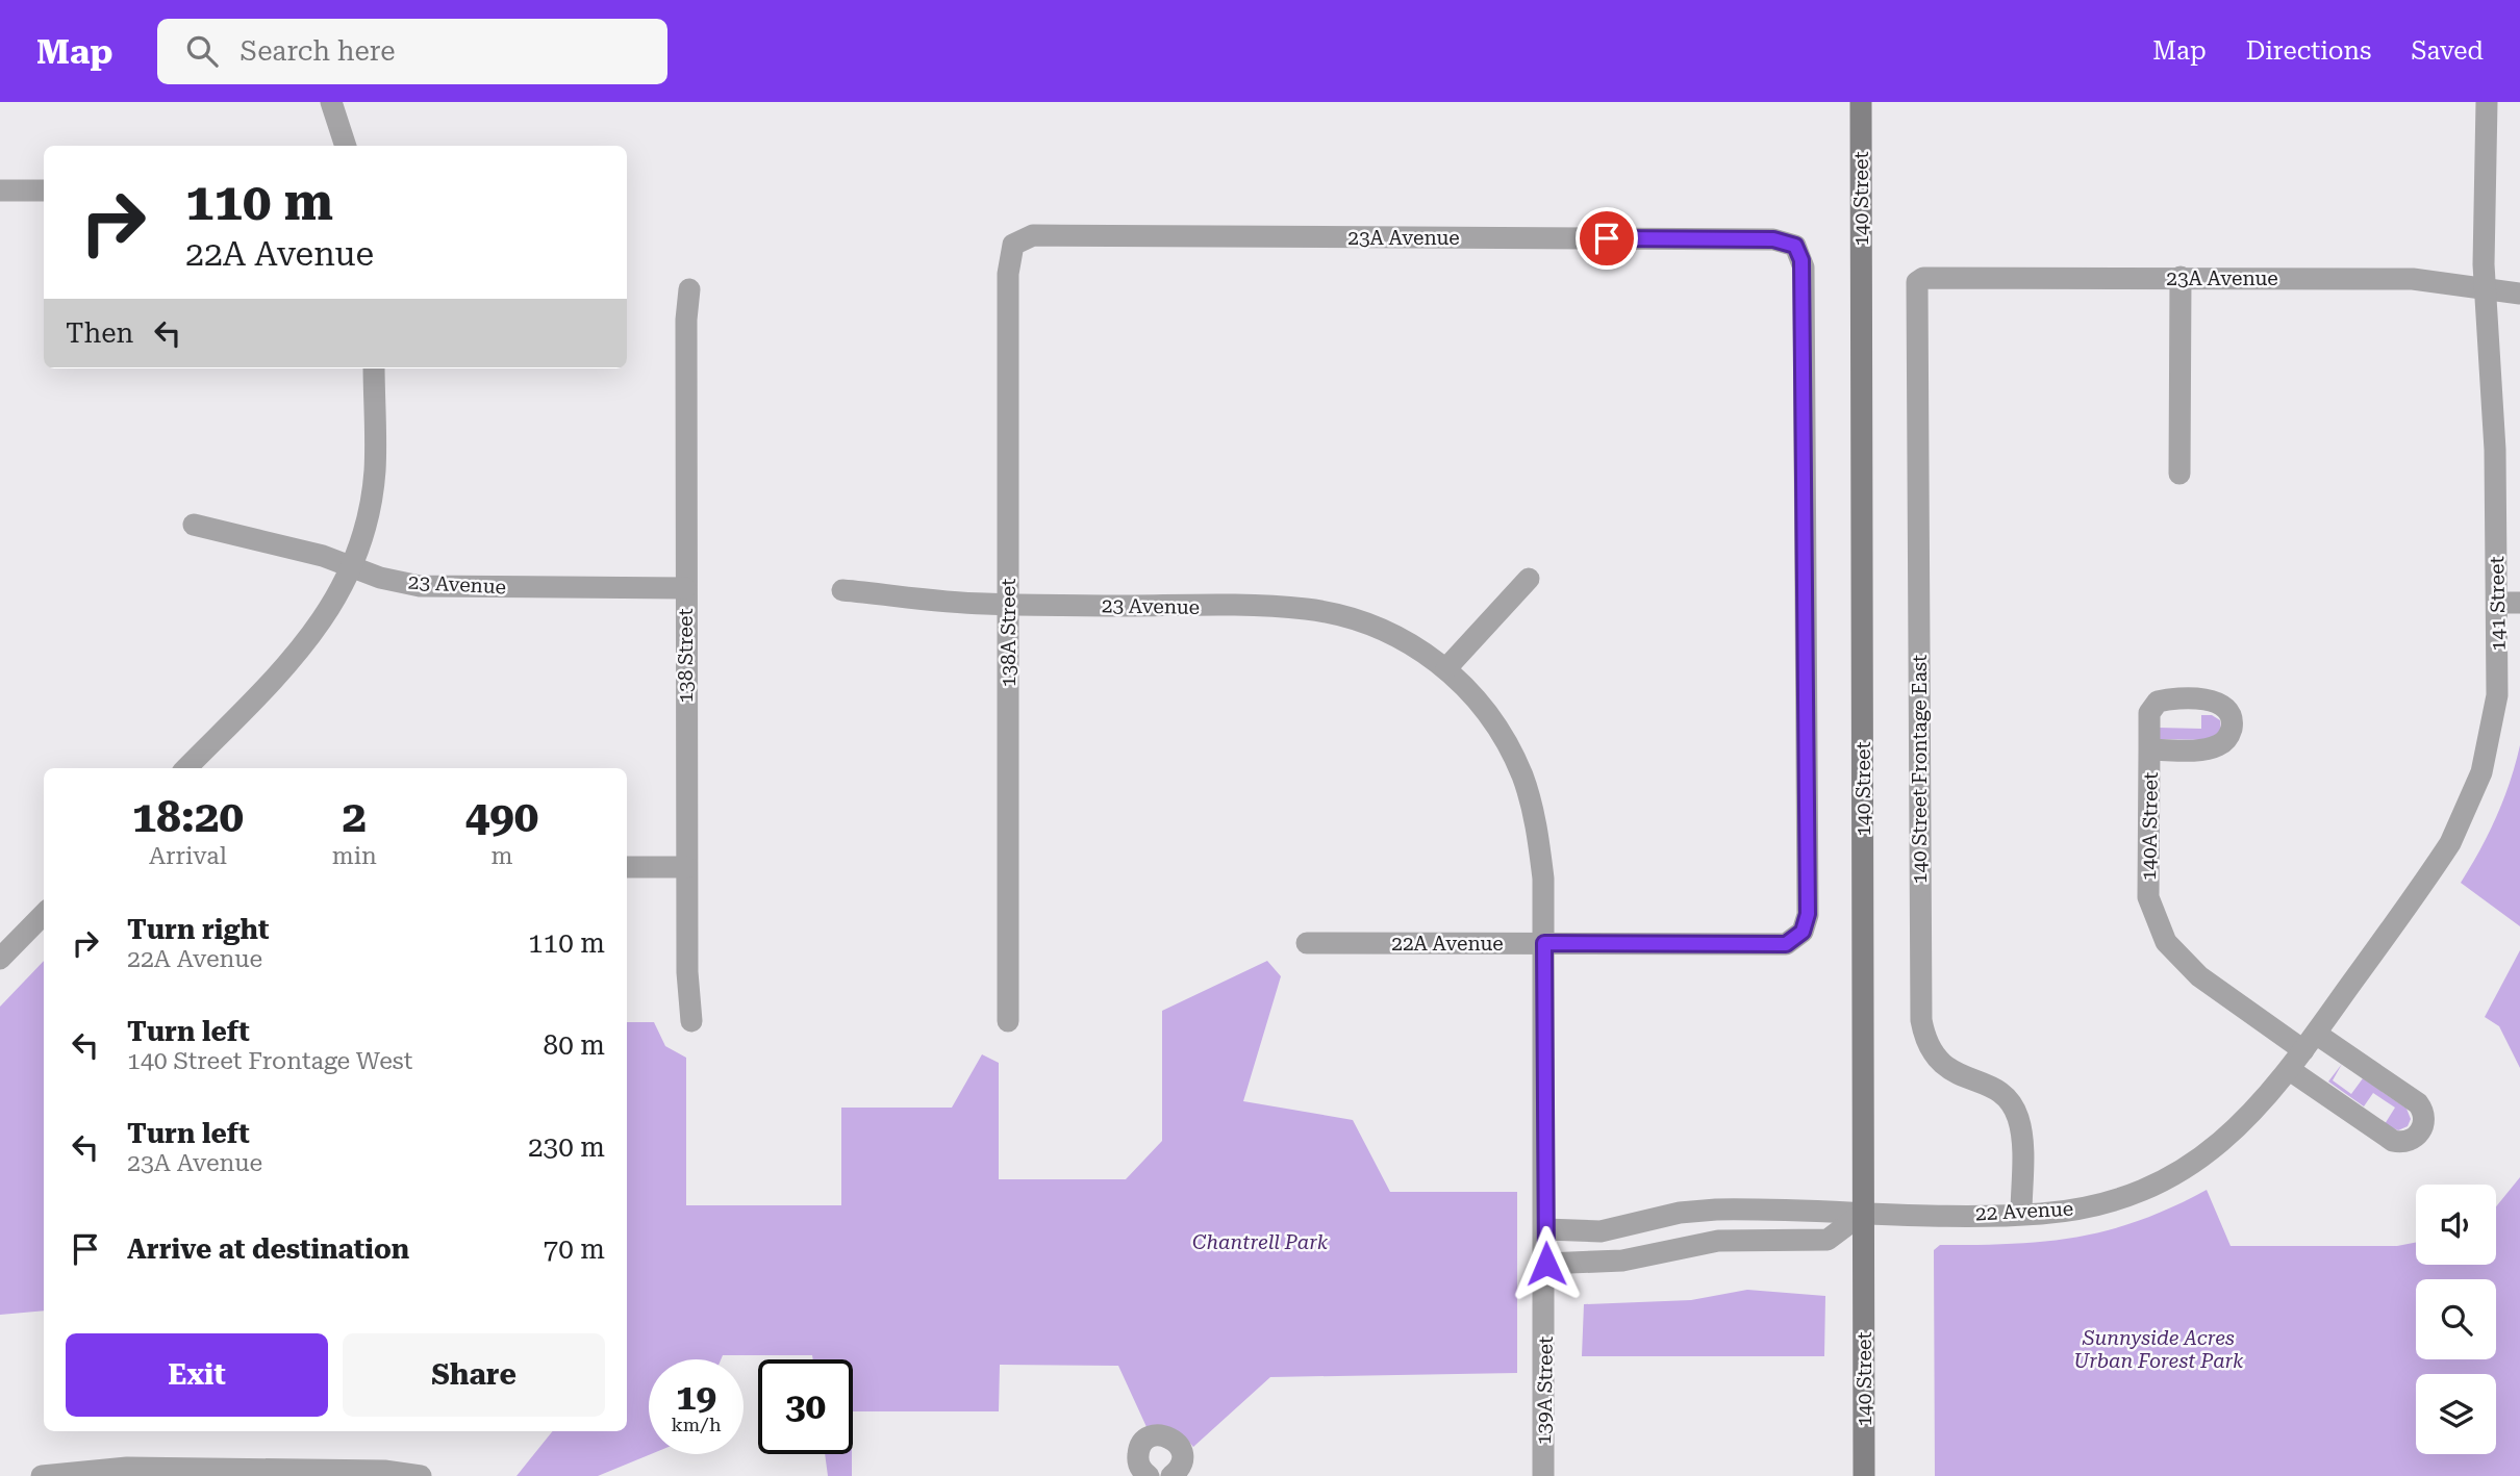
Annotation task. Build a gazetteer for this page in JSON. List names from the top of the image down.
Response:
{
  "streets": {
    "main road": ["140 Street"],
    "street": [
      "23A Avenue",
      "23 Avenue",
      "141 Street",
      "138A Street",
      "138 Street",
      "140 Street Frontage East",
      "140A Street",
      "22A Avenue",
      "22 Avenue",
      "139A Street"
    ]
  },
  "crossings": [
    ["140 Street", "22 Avenue"],
    ["23A Avenue", "141 Street"],
    ["23A Avenue", "138A Street"],
    ["23A Avenue", "140 Street Frontage East"],
    ["23A Avenue", "22A Avenue"],
    ["23 Avenue", "138A Street"],
    ["23 Avenue", "138 Street"],
    ["23 Avenue", "139A Street"],
    ["141 Street", "140A Street"],
    ["141 Street", "22 Avenue"],
    ["140 Street Frontage East", "22 Avenue"],
    ["140A Street", "22 Avenue"],
    ["22A Avenue", "139A Street"],
    ["22 Avenue", "139A Street"]
  ],
  "parks": ["Chantrell Park", "Sunnyside Acres Urban Forest Park"],
  "page": {
    "header": "Map",
    "search": "Search here",
    "nav": ["Map", "Directions", "Saved"],
    "turn": ["110 m", "22A Avenue"],
    "then": "Then",
    "eta": [
      "18:20",
      "Arrival",
      "2",
      "min",
      "490",
      "m"
    ],
    "list": [
      {
        "name": "Turn right",
        "note": "22A Avenue",
        "value": "110 m"
      },
      {
        "name": "Turn left",
        "note": "140 Street Frontage West",
        "value": "80 m"
      },
      {
        "name": "Turn left",
        "note": "23A Avenue",
        "value": "230 m"
      },
      {
        "name": "Arrive at destination",
        "value": "70 m"
      }
    ],
    "buttons": ["Exit", "Share"],
    "speed": "19 km/h",
    "limit": "30"
  }
}
